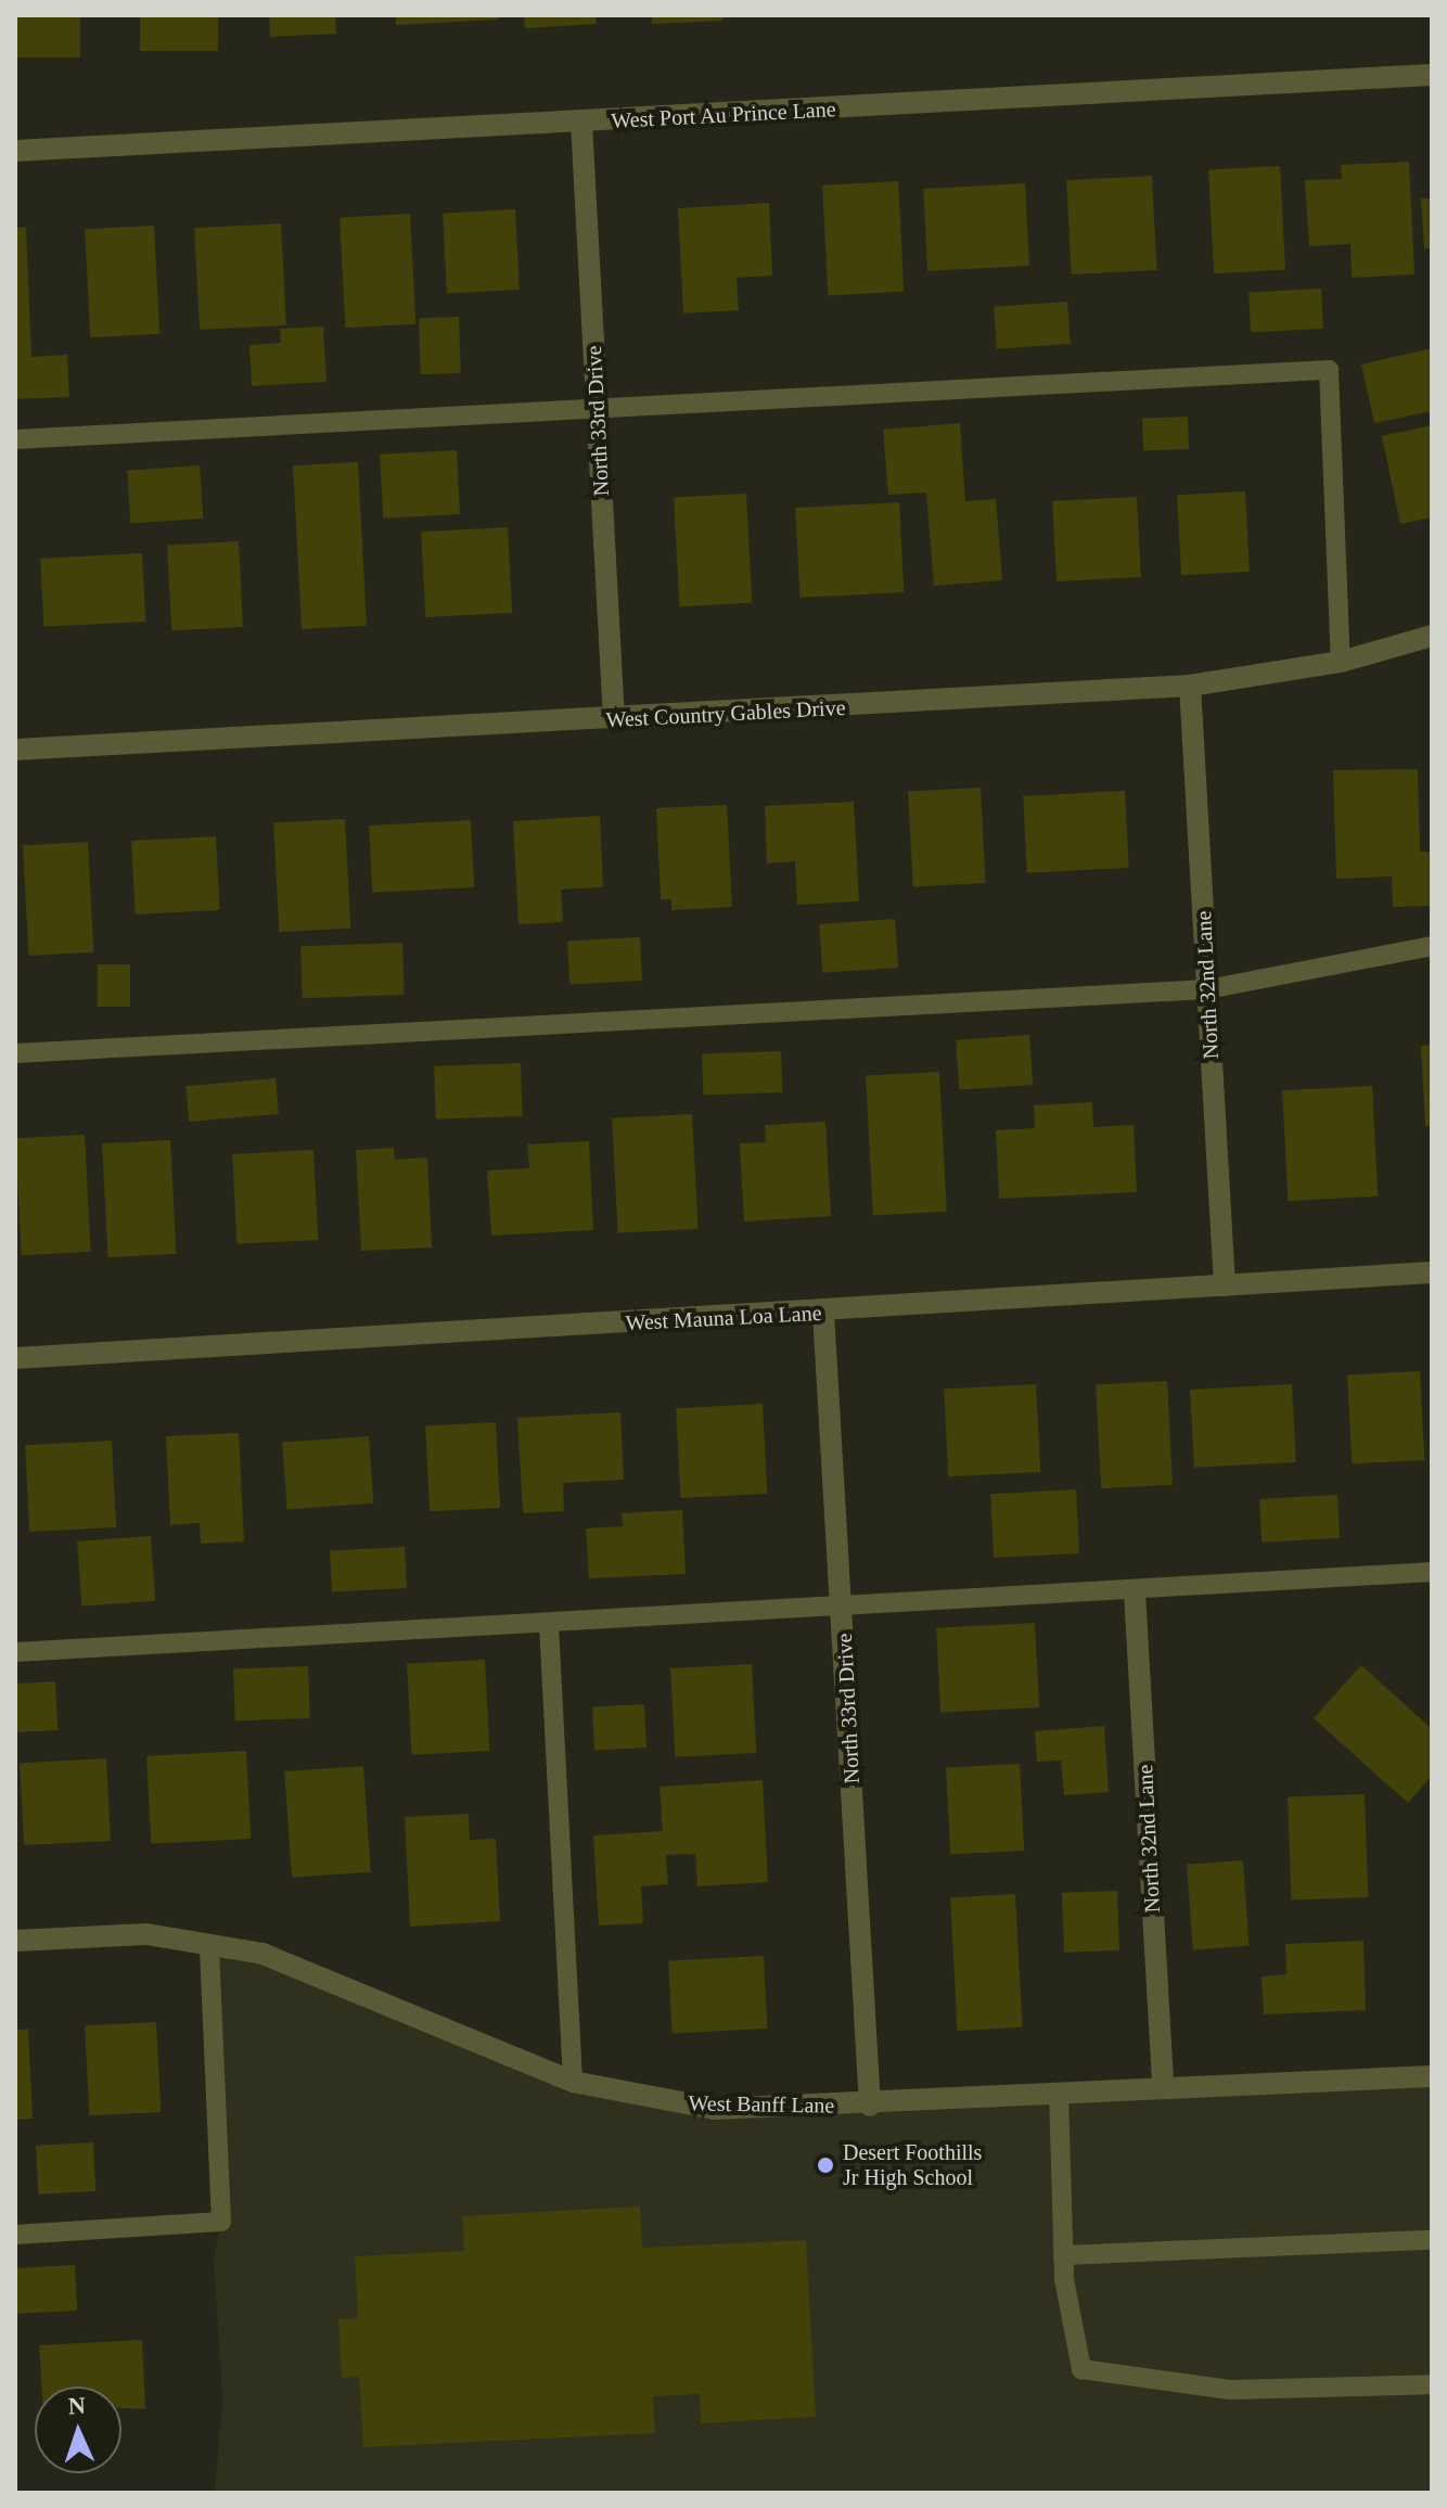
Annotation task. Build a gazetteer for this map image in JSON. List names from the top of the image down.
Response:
{
  "streets": {
    "street": [
      "West Port Au Prince Lane",
      "North 33rd Drive",
      "West Country Gables Drive",
      "North 32nd Lane",
      "West Mauna Loa Lane",
      "West Banff Lane"
    ]
  },
  "crossings": [
    ["West Port Au Prince Lane", "North 33rd Drive"],
    ["North 33rd Drive", "West Country Gables Drive"],
    ["North 33rd Drive", "West Mauna Loa Lane"],
    ["North 33rd Drive", "West Banff Lane"],
    ["West Country Gables Drive", "North 32nd Lane"],
    ["North 32nd Lane", "West Mauna Loa Lane"],
    ["North 32nd Lane", "West Banff Lane"]
  ],
  "places": ["Desert Foothills Jr High School"],
  "north": "top"
}
